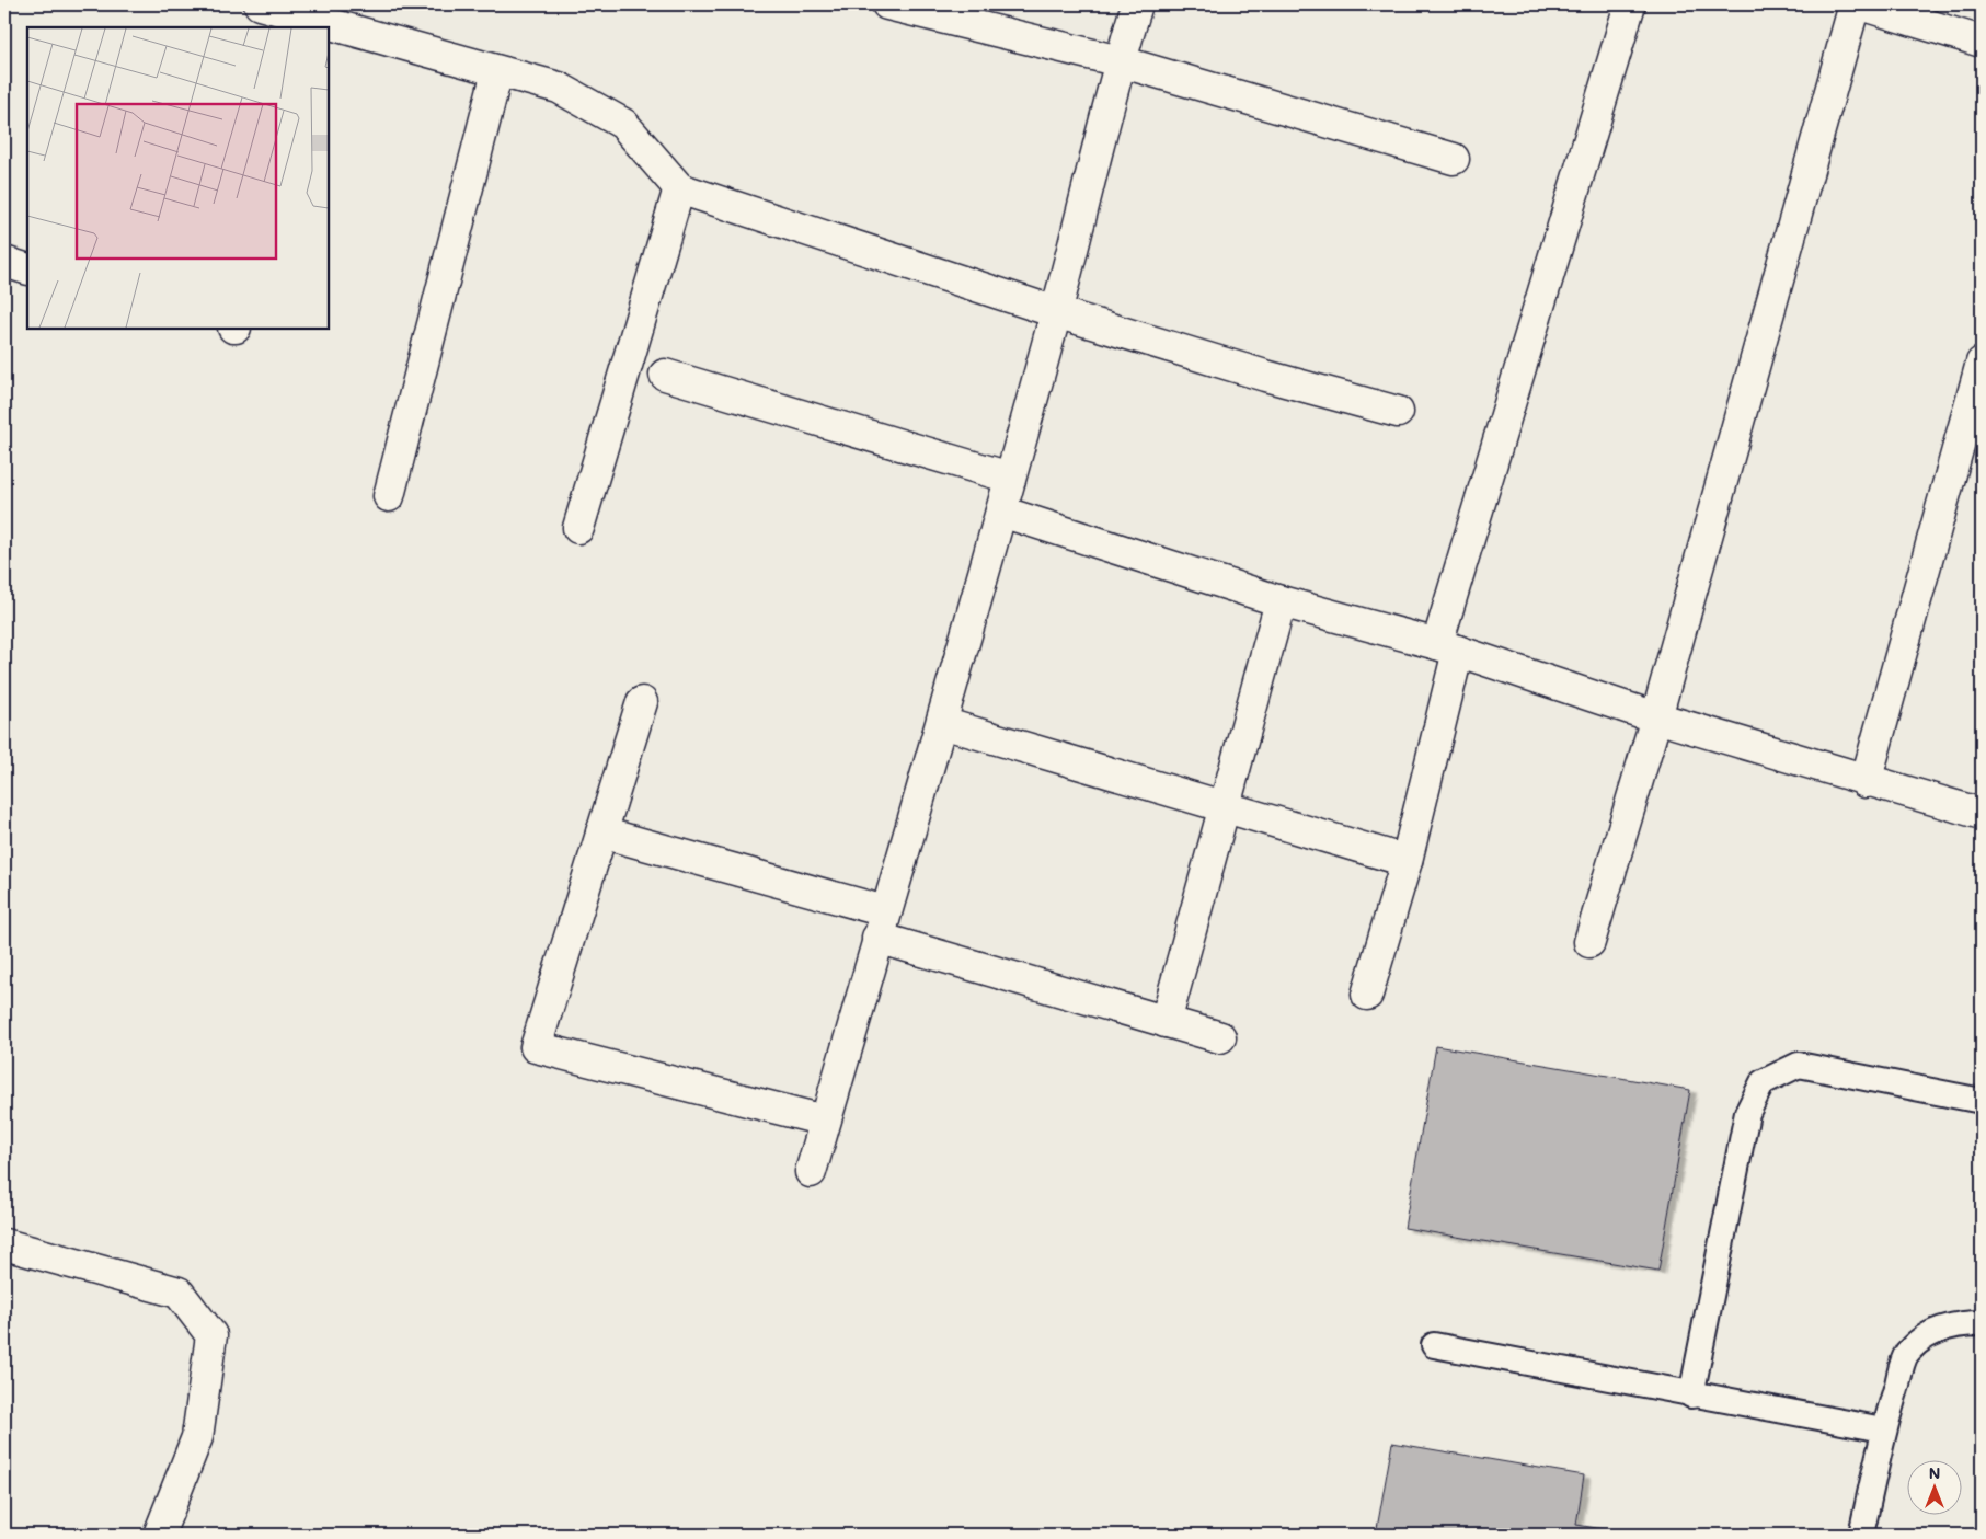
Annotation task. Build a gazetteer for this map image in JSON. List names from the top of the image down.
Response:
{
  "north": "top"
}
